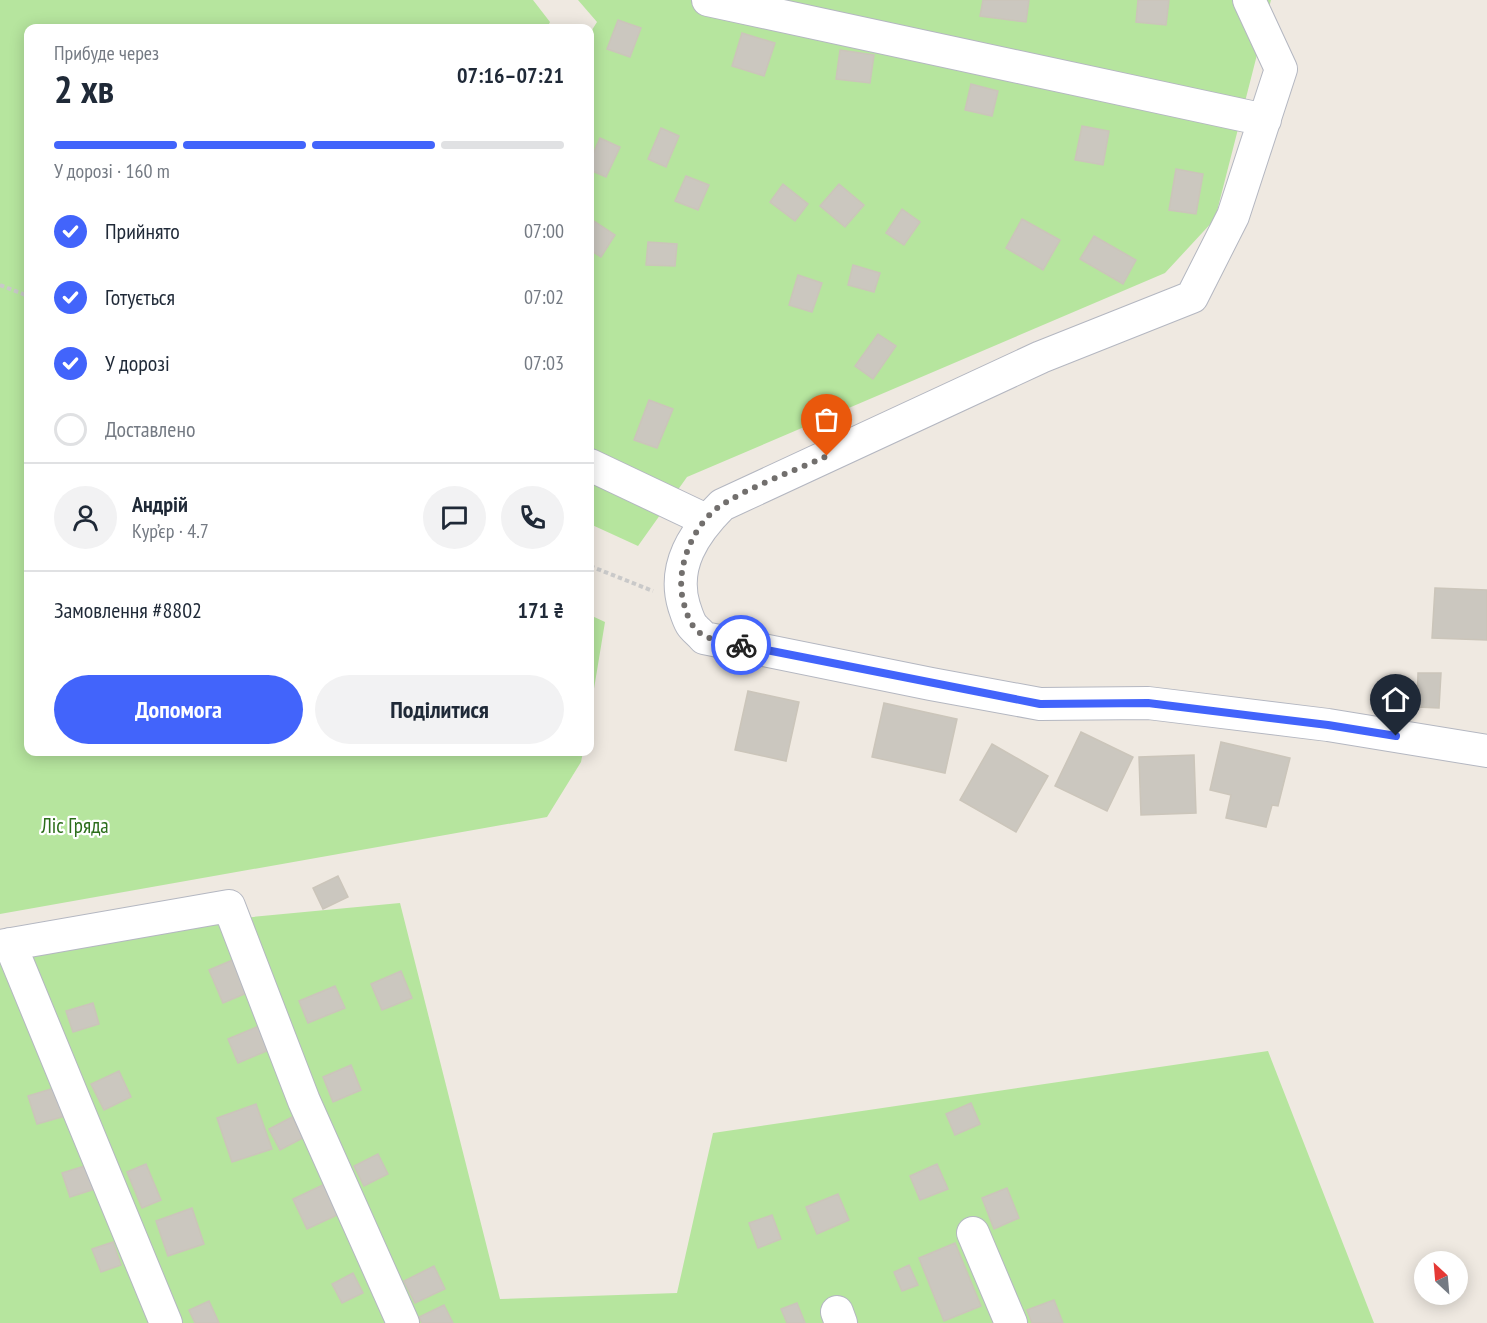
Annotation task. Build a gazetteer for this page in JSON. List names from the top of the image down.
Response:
{
  "parks": ["Ліс Гряда"],
  "north": "top left",
  "page": {
    "heading": ["2 хв", "Прибуде через", "07:16–07:21"],
    "panel": [
      "Андрій",
      "Кур’єр · 4.7",
      "Замовлення #8802",
      "171 ₴"
    ],
    "bar": "У дорозі · 160 m",
    "list": [
      ["Прийнято", "07:00"],
      ["Готується", "07:02"],
      ["У дорозі", "07:03"],
      "Доставлено"
    ],
    "buttons": ["Допомога", "Поділитися"]
  }
}
